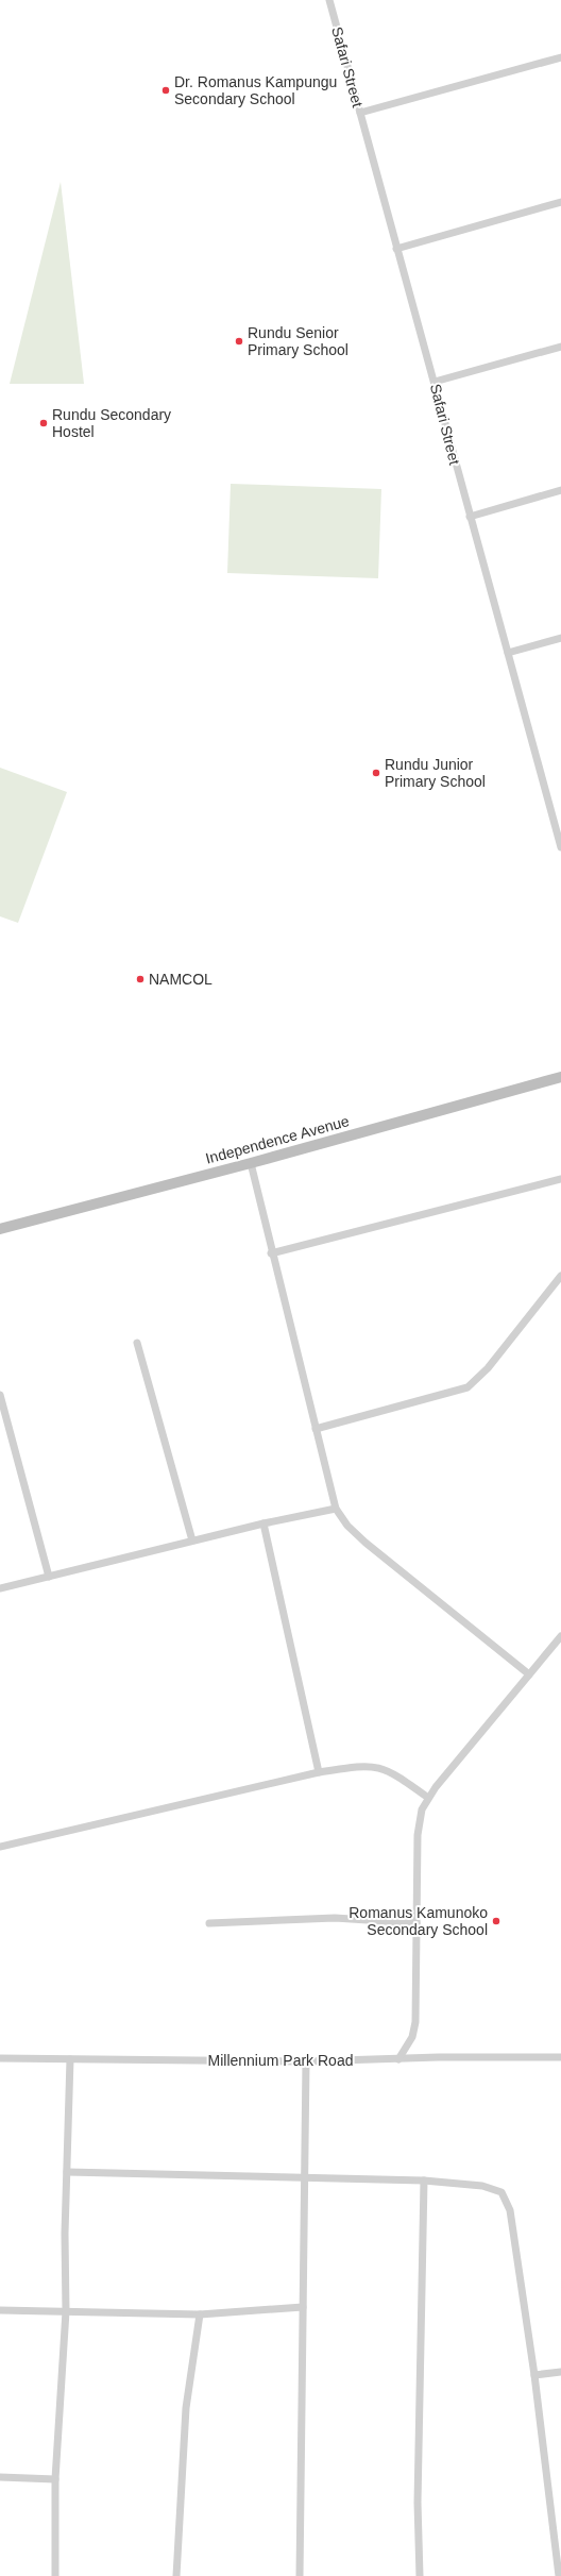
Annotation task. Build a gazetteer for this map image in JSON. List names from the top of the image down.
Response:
{
  "streets": {
    "street": ["Safari Street", "Independence Avenue", "Millennium Park Road"]
  },
  "places": [
    "Dr. Romanus Kampungu Secondary School",
    "Rundu Senior Primary School",
    "Rundu Secondary Hostel",
    "Rundu Junior Primary School",
    "NAMCOL",
    "Romanus Kamunoko Secondary School"
  ]
}
